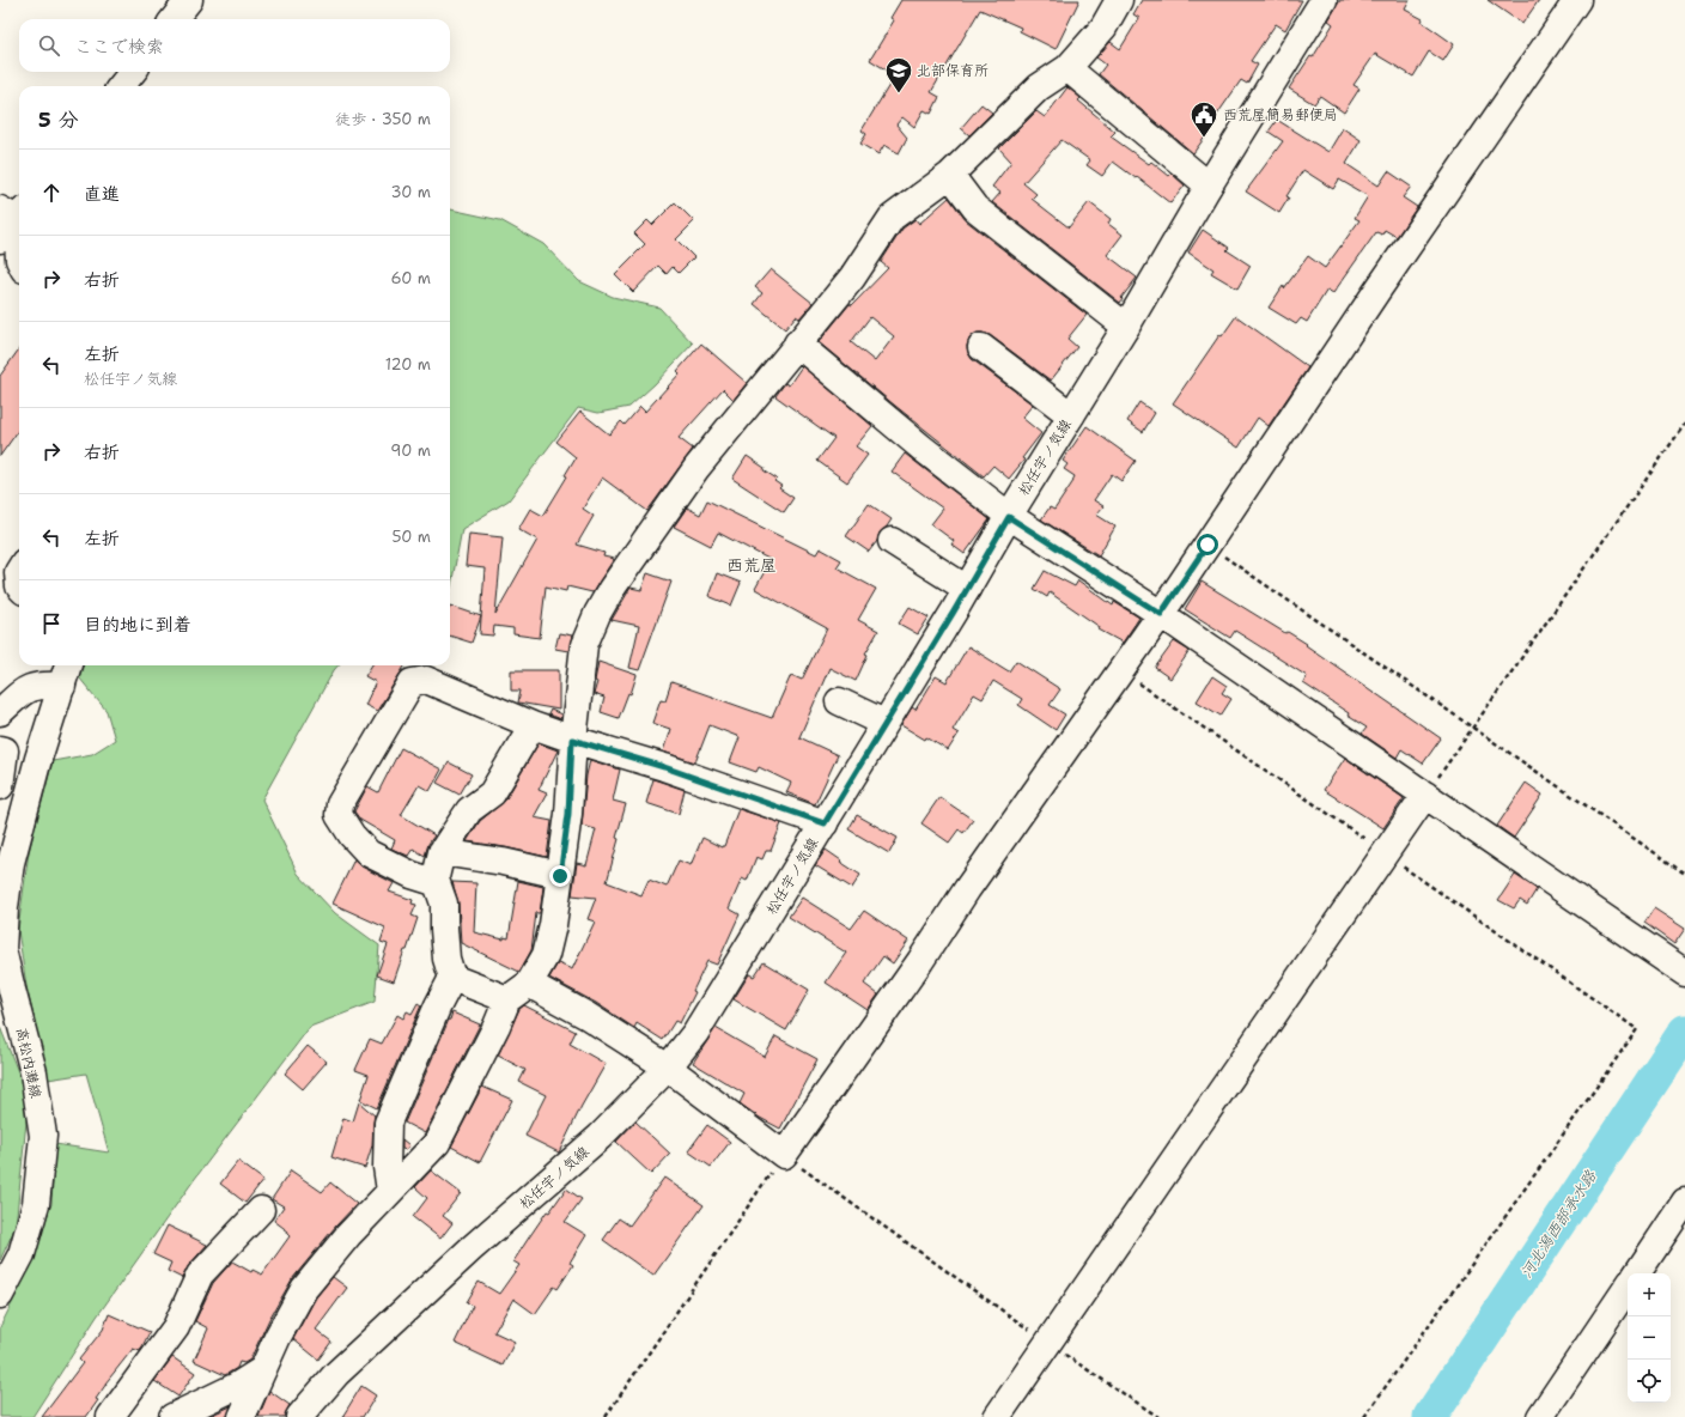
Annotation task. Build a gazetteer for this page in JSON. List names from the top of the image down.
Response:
{
  "streets": {
    "street": ["松任宇ノ気線", "高松内灘線"]
  },
  "districts": ["西荒屋"],
  "water": ["河北潟西部承水路"],
  "places": {
    "school or university": ["北部保育所"],
    "public building": ["西荒屋簡易郵便局"]
  },
  "page": {
    "search": "ここで検索",
    "heading": ["5 分", "徒歩 · 350 m"],
    "list": [
      ["直進", "30 m"],
      ["右折", "60 m"],
      ["左折", "松任宇ノ気線", "120 m"],
      ["右折", "90 m"],
      ["左折", "50 m"],
      "目的地に到着"
    ],
    "map_buttons": ["+", "−"]
  }
}
